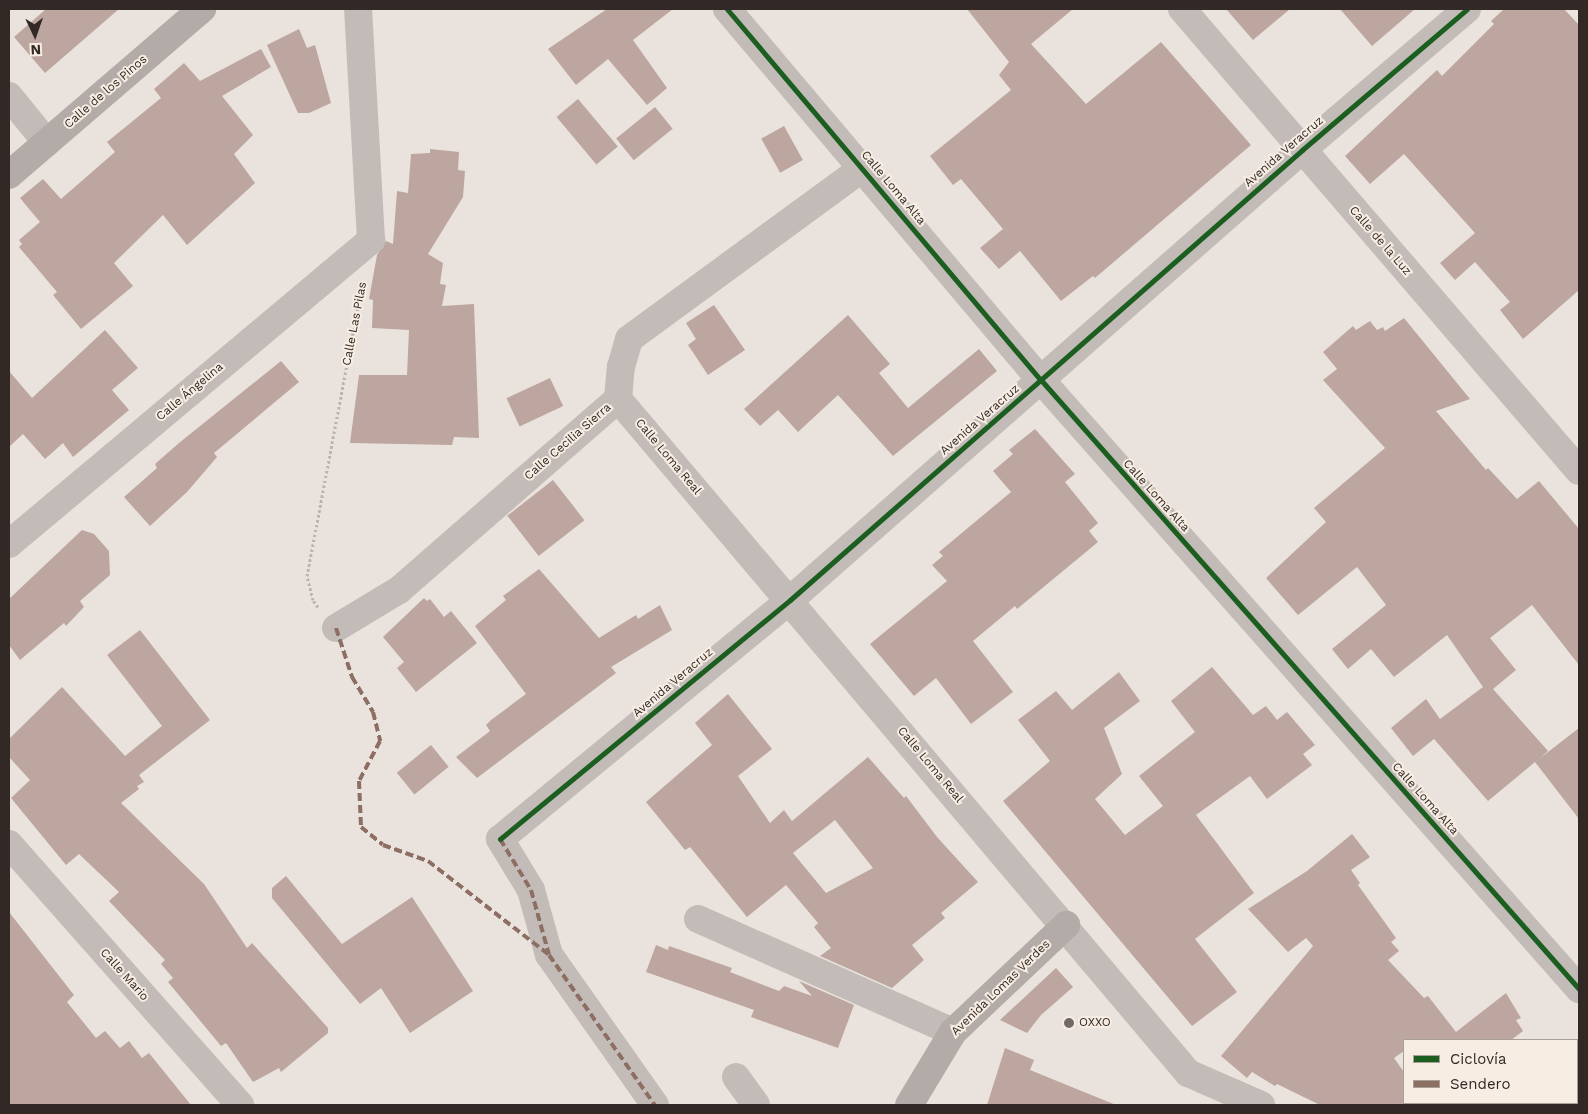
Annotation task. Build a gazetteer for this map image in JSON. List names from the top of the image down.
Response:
{
  "streets": {
    "street": [
      "Calle de los Pinos",
      "Avenida Veracruz",
      "Calle Loma Alta",
      "Calle de la Luz",
      "Calle Ángelina",
      "Calle Cecilia Sierra",
      "Calle Loma Real",
      "Calle Mario",
      "Avenida Lomas Verdes"
    ],
    "path": ["Calle Las Pilas"]
  },
  "crossings": [
    ["Avenida Veracruz", "Calle Loma Alta"],
    ["Avenida Veracruz", "Calle de la Luz"],
    ["Avenida Veracruz", "Calle Loma Real"],
    ["Calle Loma Alta", "Calle Cecilia Sierra"],
    ["Calle Las Pilas", "Calle Ángelina"],
    ["Calle Las Pilas", "Calle Cecilia Sierra"],
    ["Calle Cecilia Sierra", "Calle Loma Real"],
    ["Calle Loma Real", "Avenida Lomas Verdes"]
  ],
  "places": ["OXXO"],
  "legend": ["Ciclovía", "Sendero"],
  "north": "bottom"
}
